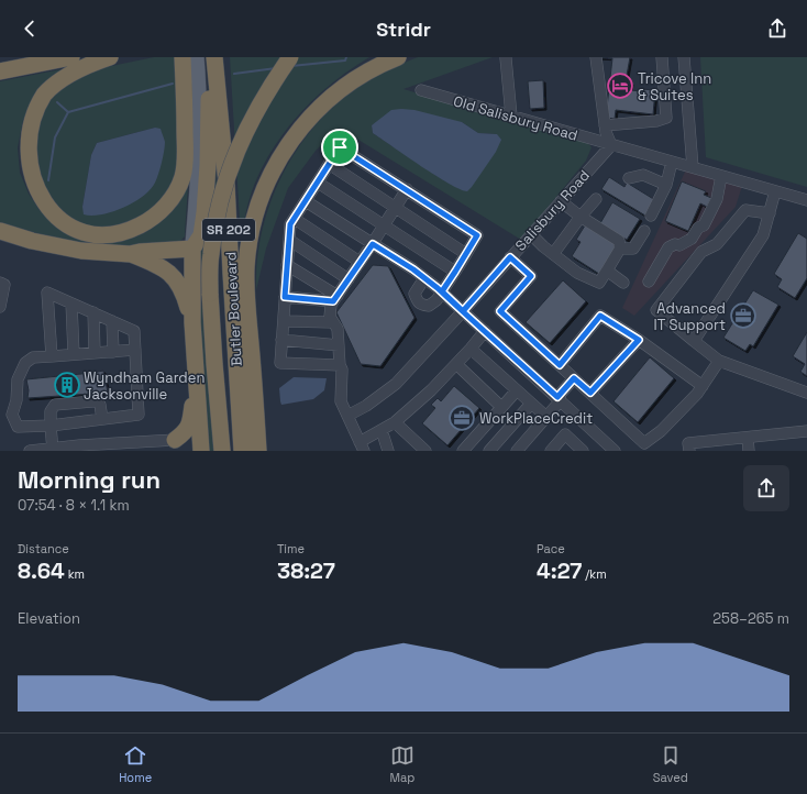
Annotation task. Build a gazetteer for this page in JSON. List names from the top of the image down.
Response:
{
  "streets": {
    "highway": ["SR 202", "Butler Boulevard"],
    "street": ["Old Salisbury Road", "Salisbury Road"]
  },
  "crossings": [
    ["Old Salisbury Road", "Salisbury Road"]
  ],
  "places": {
    "hotel": ["Tricove Inn & Suites"],
    "office": ["Advanced IT Support", "WorkPlaceCredit"],
    "building": ["Wyndham Garden Jacksonville"]
  },
  "page": {
    "header": "Stridr",
    "heading": ["Morning run", "07:54 · 8 × 1.1 km"],
    "stats": [
      ["Distance", "8.64 km"],
      ["Time", "38:27"],
      ["Pace", "4:27 /km"]
    ],
    "chart": ["Elevation", "258–265 m"],
    "tabs": ["Home", "Map", "Saved"]
  }
}
